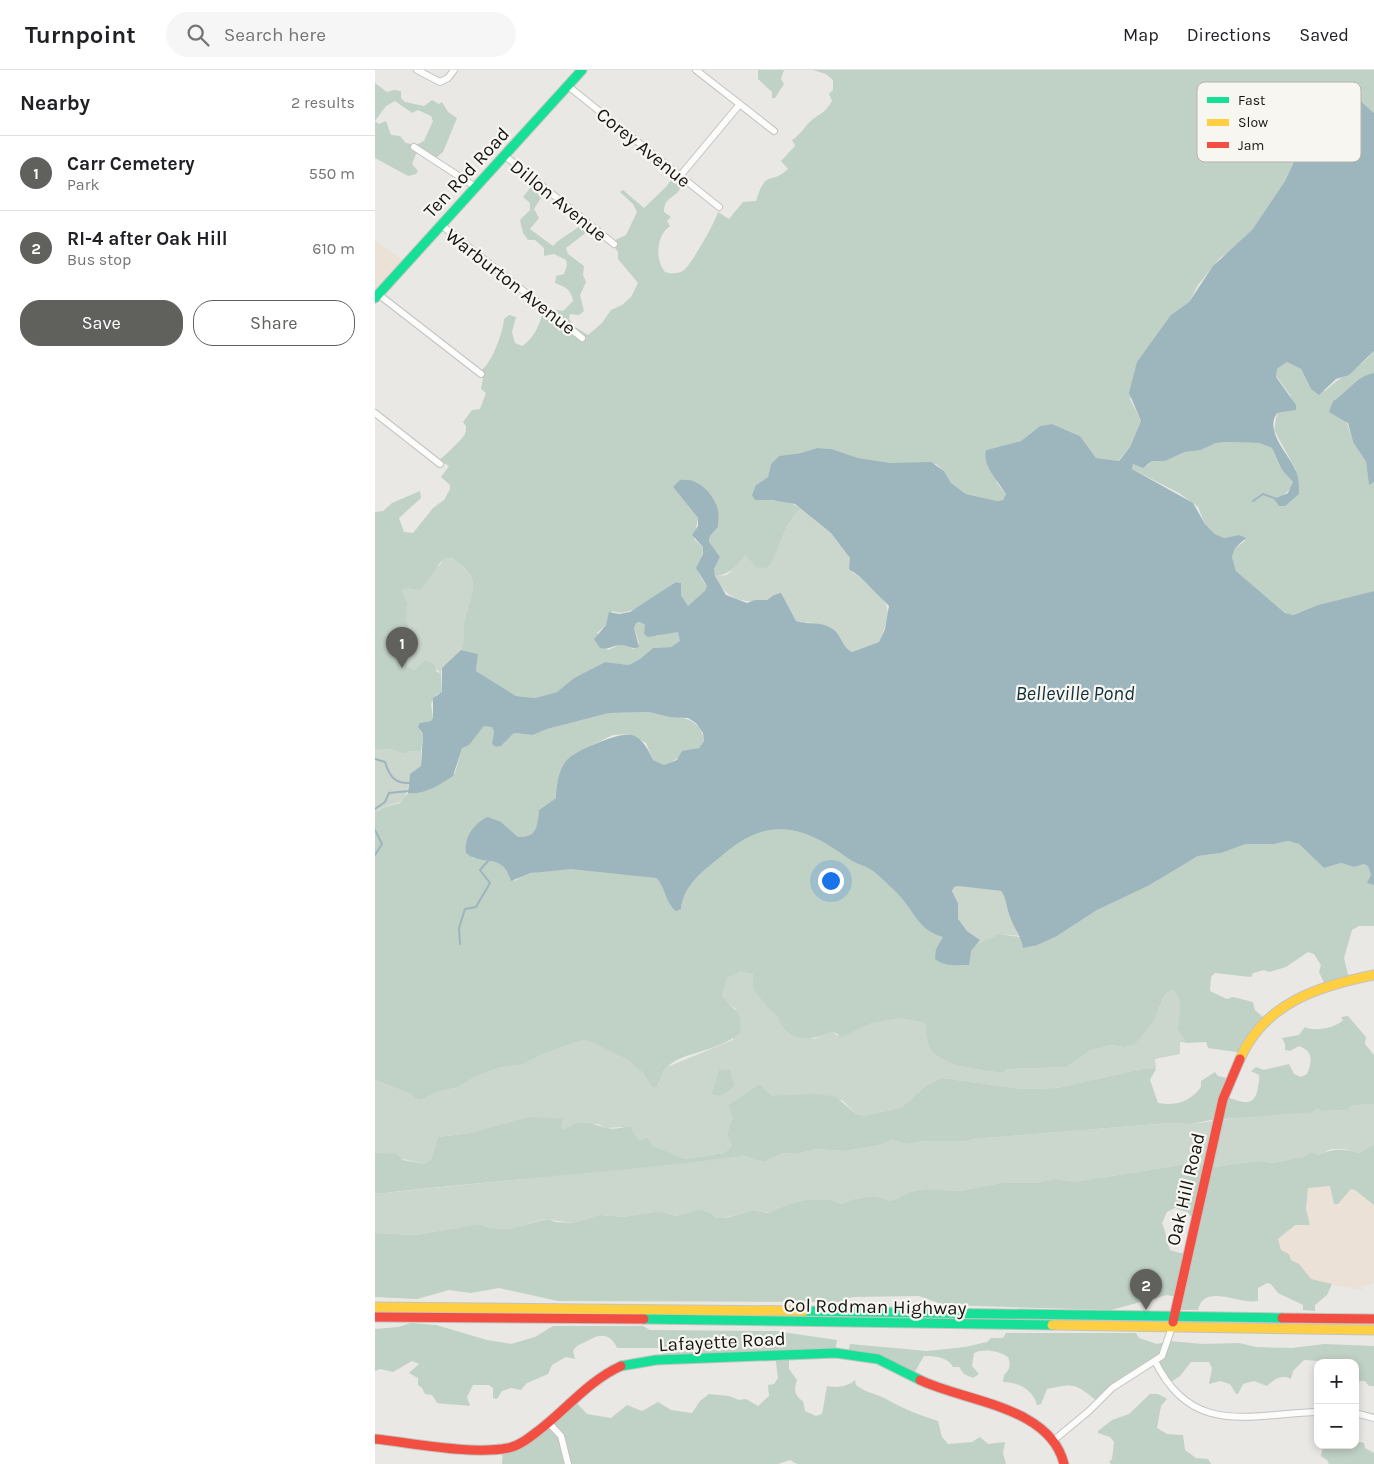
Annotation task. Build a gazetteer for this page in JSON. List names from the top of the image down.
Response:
{
  "streets": {
    "main road": [
      "Ten Rod Road",
      "Oak Hill Road",
      "Col Rodman Highway",
      "Lafayette Road"
    ],
    "street": ["Corey Avenue", "Dillon Avenue", "Warburton Avenue"]
  },
  "crossings": [
    ["Corey Avenue", "Ten Rod Road"],
    ["Ten Rod Road", "Dillon Avenue"],
    ["Ten Rod Road", "Warburton Avenue"],
    ["Oak Hill Road", "Col Rodman Highway"],
    ["Oak Hill Road", "Lafayette Road"]
  ],
  "water": ["Belleville Pond"],
  "legend": ["Fast", "Slow", "Jam"],
  "page": {
    "header": "Turnpoint",
    "search": "Search here",
    "nav": ["Map", "Directions", "Saved"],
    "heading": ["Nearby", "2 results"],
    "list": [
      {
        "mark": "1",
        "name": "Carr Cemetery",
        "note": "Park",
        "value": "550 m"
      },
      {
        "mark": "2",
        "name": "RI-4 after Oak Hill",
        "note": "Bus stop",
        "value": "610 m"
      }
    ],
    "buttons": ["Save", "Share"],
    "pins": ["1", "2"],
    "map_buttons": ["+", "−"]
  }
}
